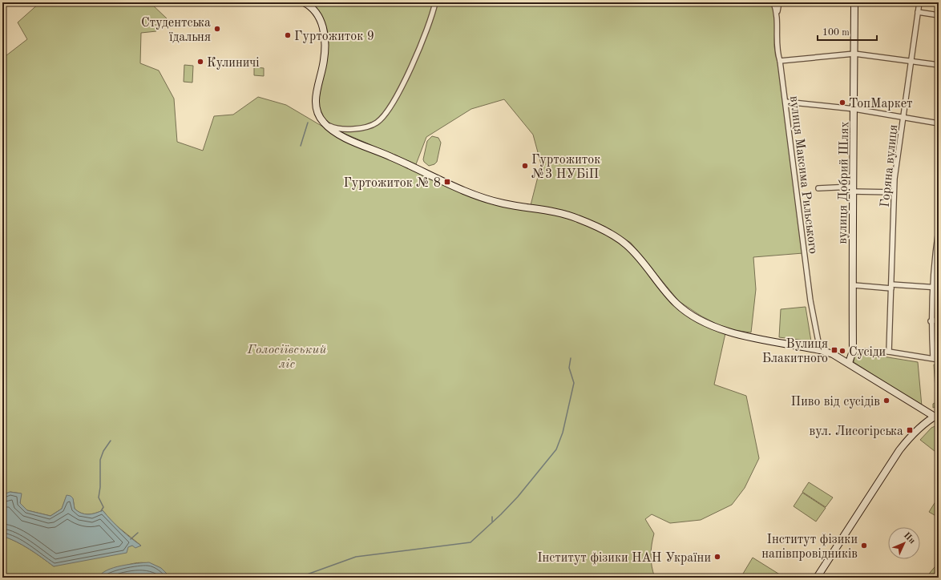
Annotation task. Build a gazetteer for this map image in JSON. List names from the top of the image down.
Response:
{
  "streets": {
    "street": ["Горяна вулиця", "вулиця Максима Рильського", "вулиця Добрий Шлях"]
  },
  "parks": ["Голосіївський ліс"],
  "places": {
    "other": [
      "Студентська їдальня",
      "Гуртожиток 9",
      "Кулиничі",
      "ТопМаркет",
      "Гуртожиток №3 НУБіП",
      "Сусіди",
      "Пиво від сусідів",
      "Інститут фізики напівпровідників",
      "Інститут фізики НАН України"
    ],
    "transit": ["Гуртожиток № 8", "Вулиця Блакитного", "вул. Лисогірська"]
  },
  "scale_bar": "100 m",
  "north": "top right"
}
